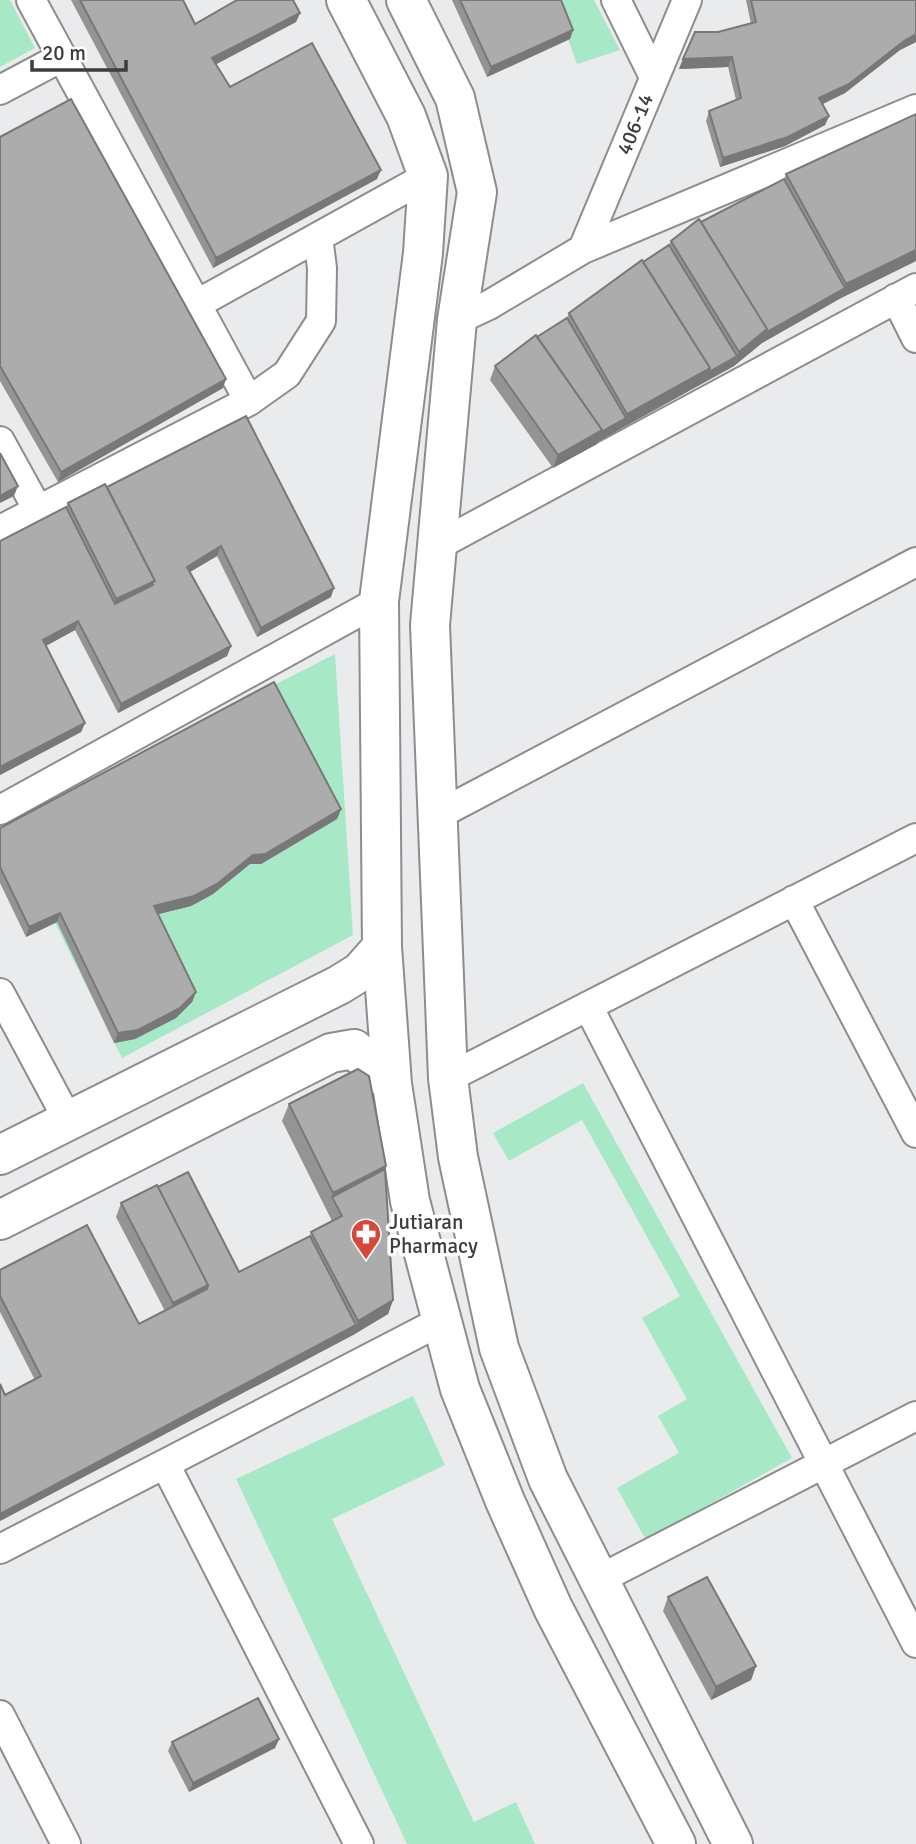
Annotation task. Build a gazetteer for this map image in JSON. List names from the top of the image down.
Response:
{
  "streets": {
    "street": ["406-14"]
  },
  "places": {
    "pharmacy": ["Jutiaran Pharmacy"]
  },
  "scale_bar": "20 m"
}
